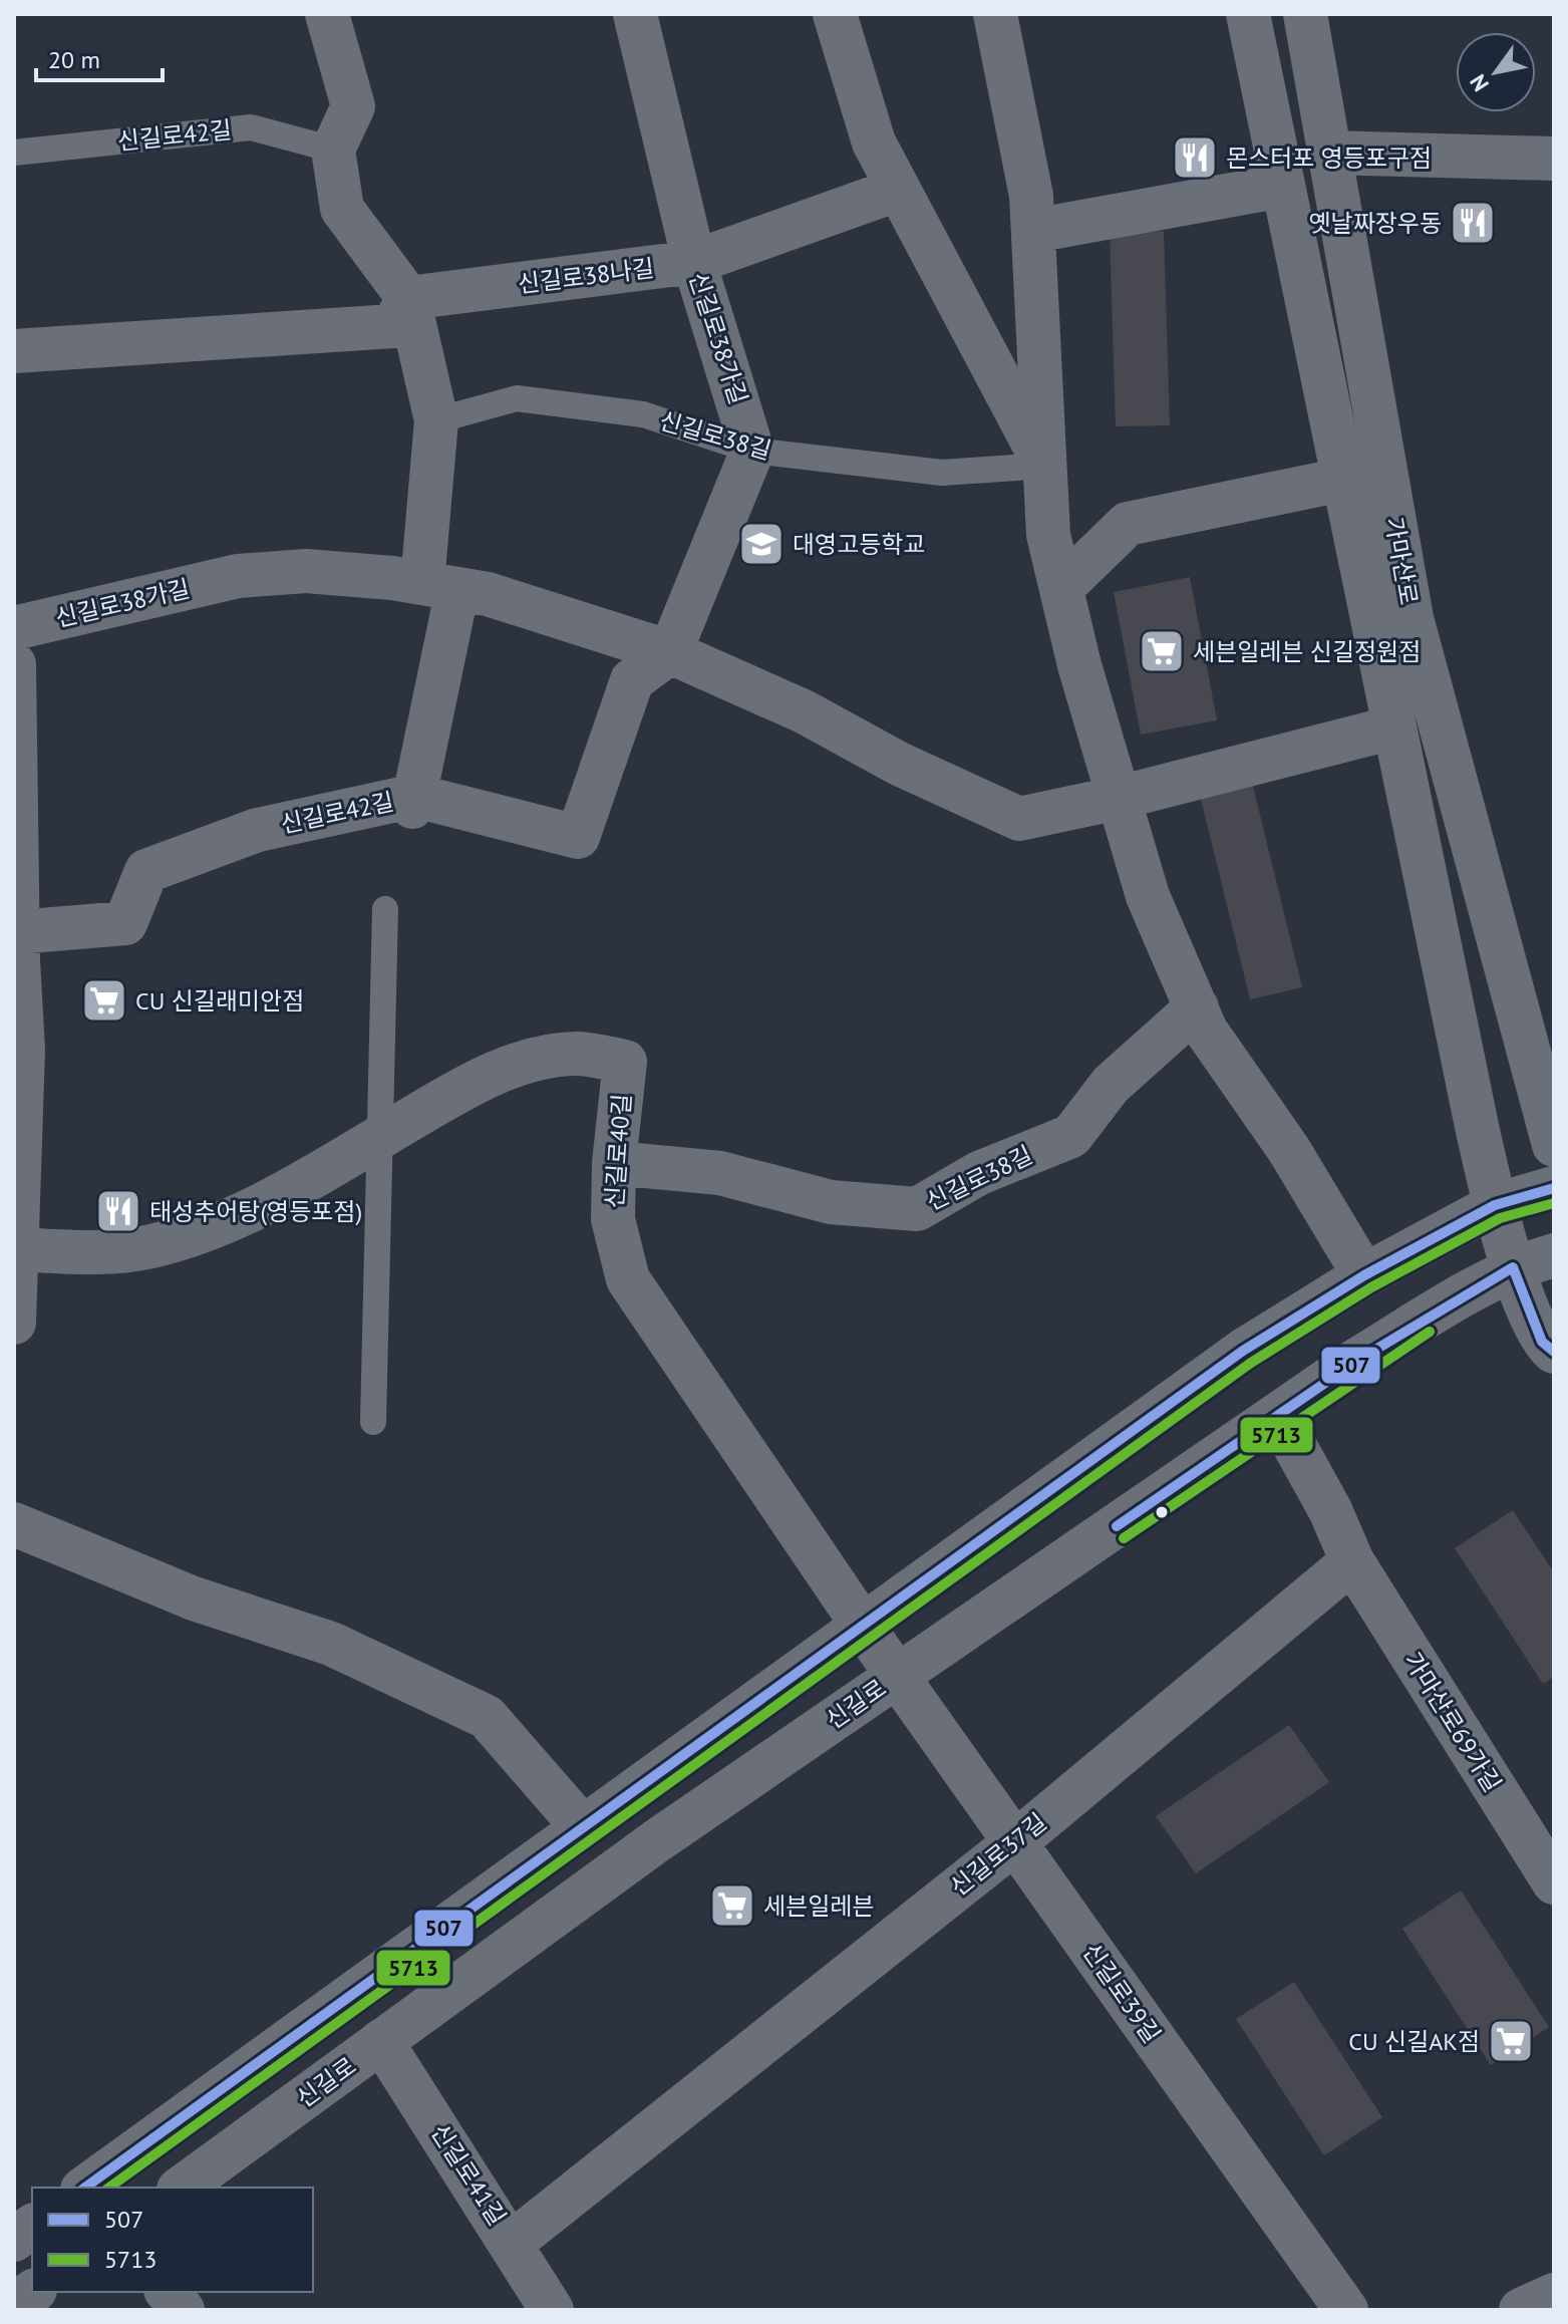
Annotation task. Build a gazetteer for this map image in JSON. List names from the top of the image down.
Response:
{
  "streets": {
    "street": [
      "신길로42길",
      "신길로38나길",
      "신길로38가길",
      "신길로38길",
      "가마산로",
      "신길로40길",
      "신길로",
      "가마산로69가길",
      "신길로37길",
      "신길로39길",
      "신길로41길"
    ]
  },
  "crossings": [
    ["신길로42길", "신길로38가길"],
    ["신길로38나길", "신길로38가길"],
    ["신길로38가길", "신길로38길"],
    ["신길로38길", "신길로40길"],
    ["가마산로", "신길로"],
    ["신길로40길", "신길로"],
    ["신길로40길", "신길로39길"],
    ["신길로", "신길로39길"],
    ["신길로", "신길로41길"],
    ["가마산로69가길", "신길로37길"],
    ["신길로37길", "신길로39길"],
    ["신길로37길", "신길로41길"]
  ],
  "places": {
    "restaurant": ["몬스터포 영등포구점", "옛날짜장우동", "태성추어탕(영등포점)"],
    "school or university": ["대영고등학교"],
    "supermarket": [
      "세븐일레븐 신길정원점",
      "CU 신길래미안점",
      "세븐일레븐",
      "CU 신길AK점"
    ]
  },
  "lines": ["transit line 507", "transit line 5713"],
  "legend": ["507", "5713"],
  "scale_bar": "20 m",
  "north": "bottom left"
}
